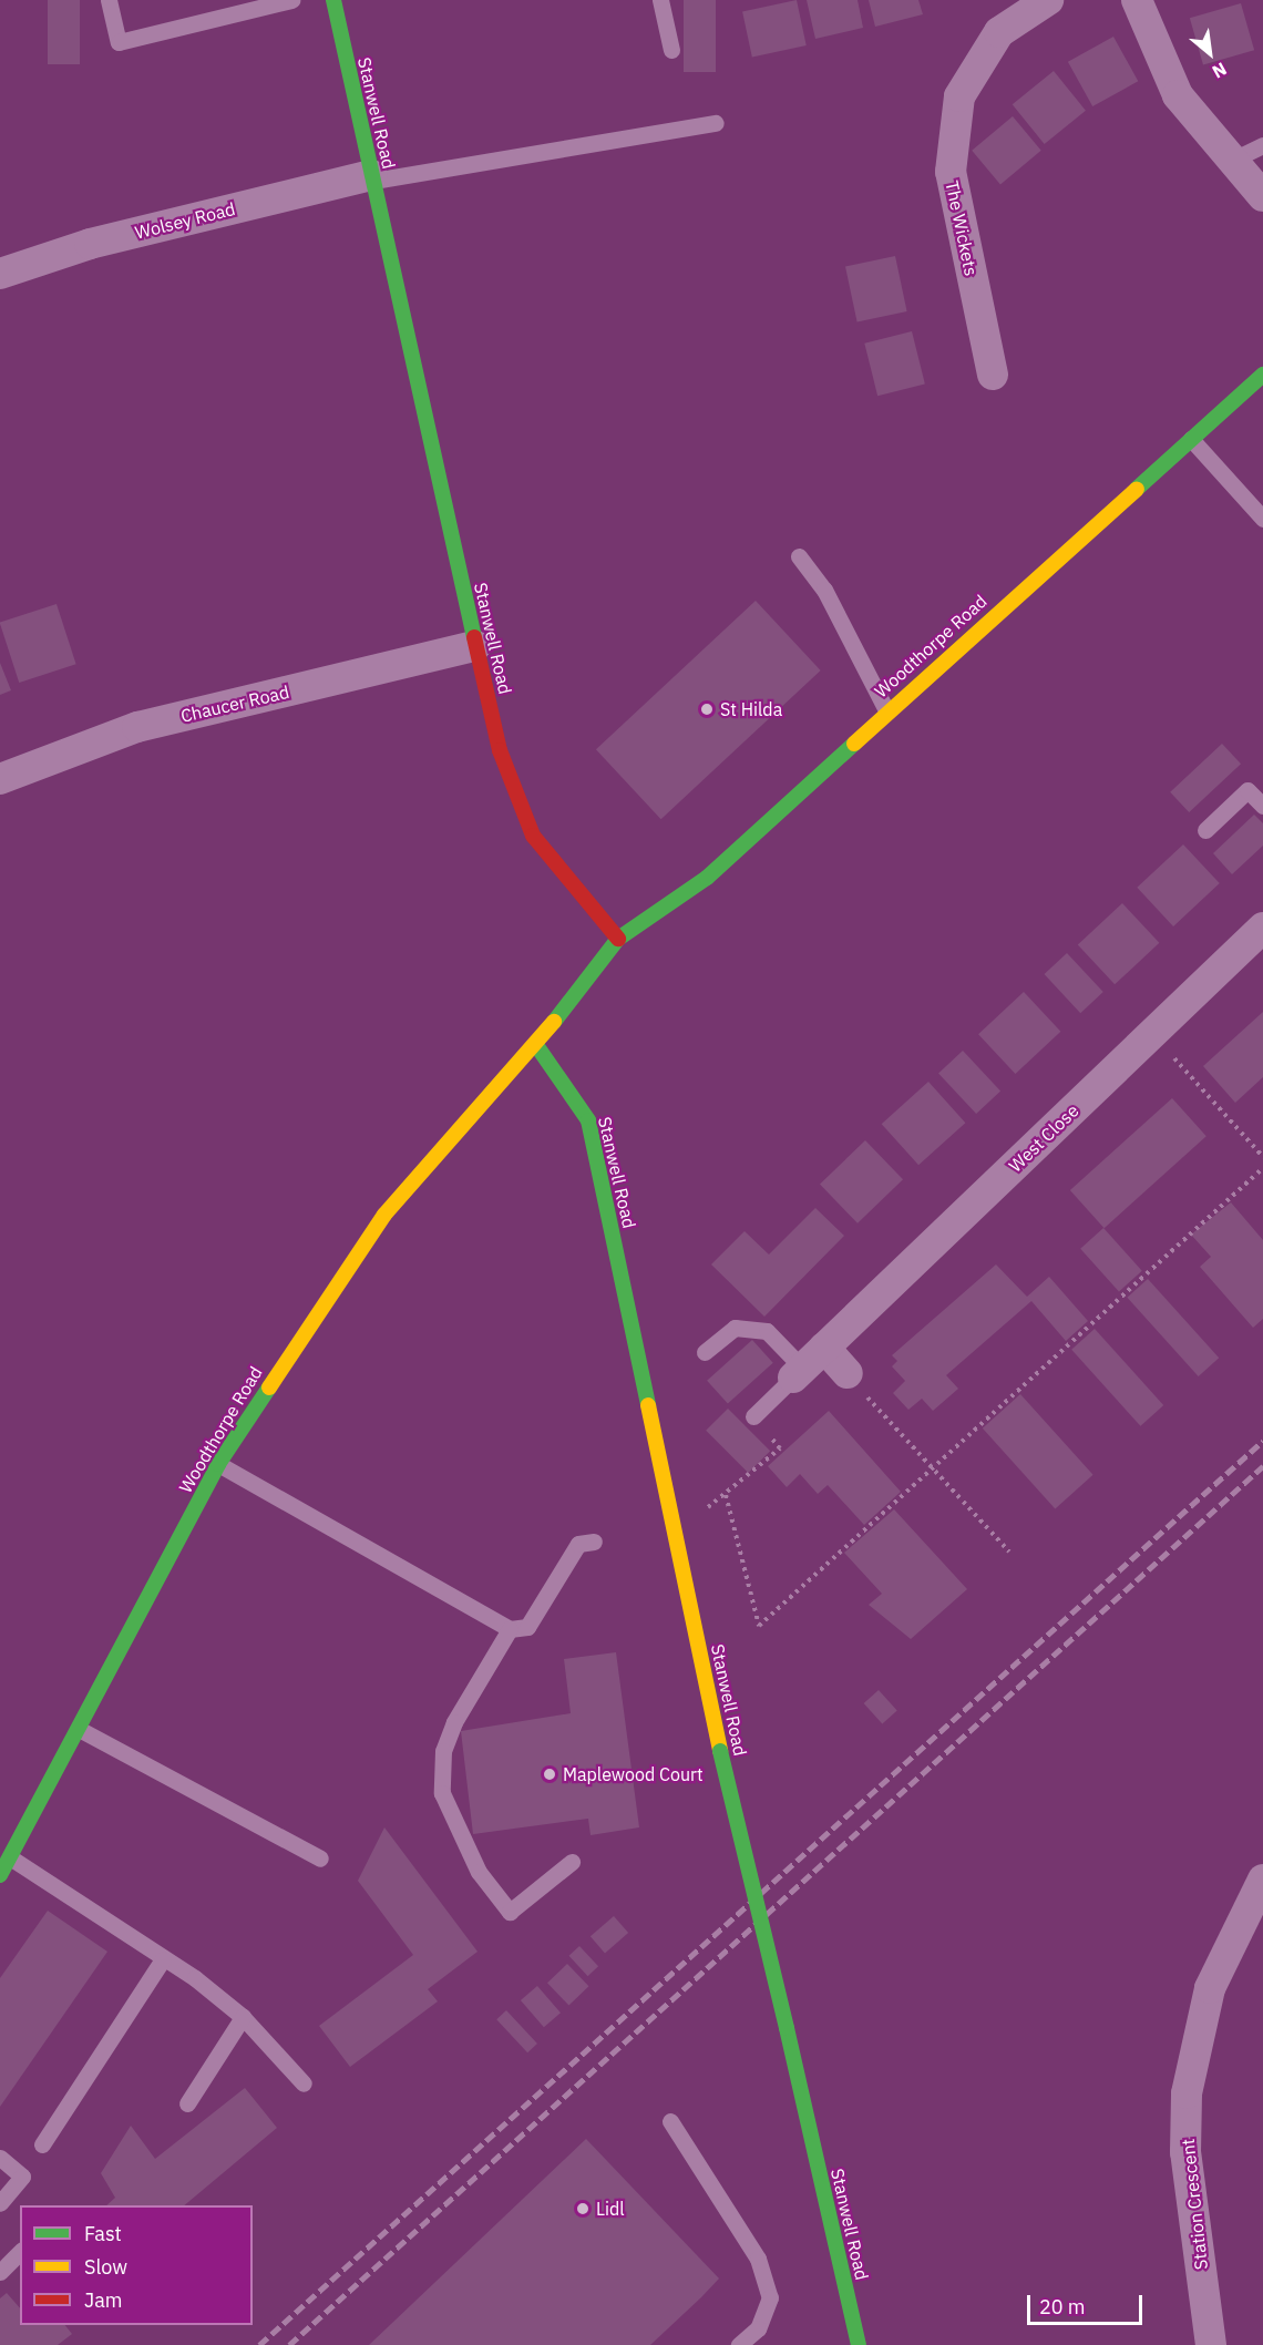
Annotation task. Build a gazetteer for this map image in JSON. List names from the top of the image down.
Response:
{
  "streets": {
    "street": [
      "Stanwell Road",
      "Wolsey Road",
      "The Wickets",
      "Woodthorpe Road",
      "Chaucer Road",
      "West Close",
      "Station Crescent"
    ]
  },
  "crossings": [
    ["Stanwell Road", "Wolsey Road"],
    ["Stanwell Road", "Woodthorpe Road"],
    ["Stanwell Road", "Chaucer Road"]
  ],
  "places": ["St Hilda", "Maplewood Court", "Lidl"],
  "legend": ["Fast", "Slow", "Jam"],
  "scale_bar": "20 m",
  "north": "bottom right"
}
